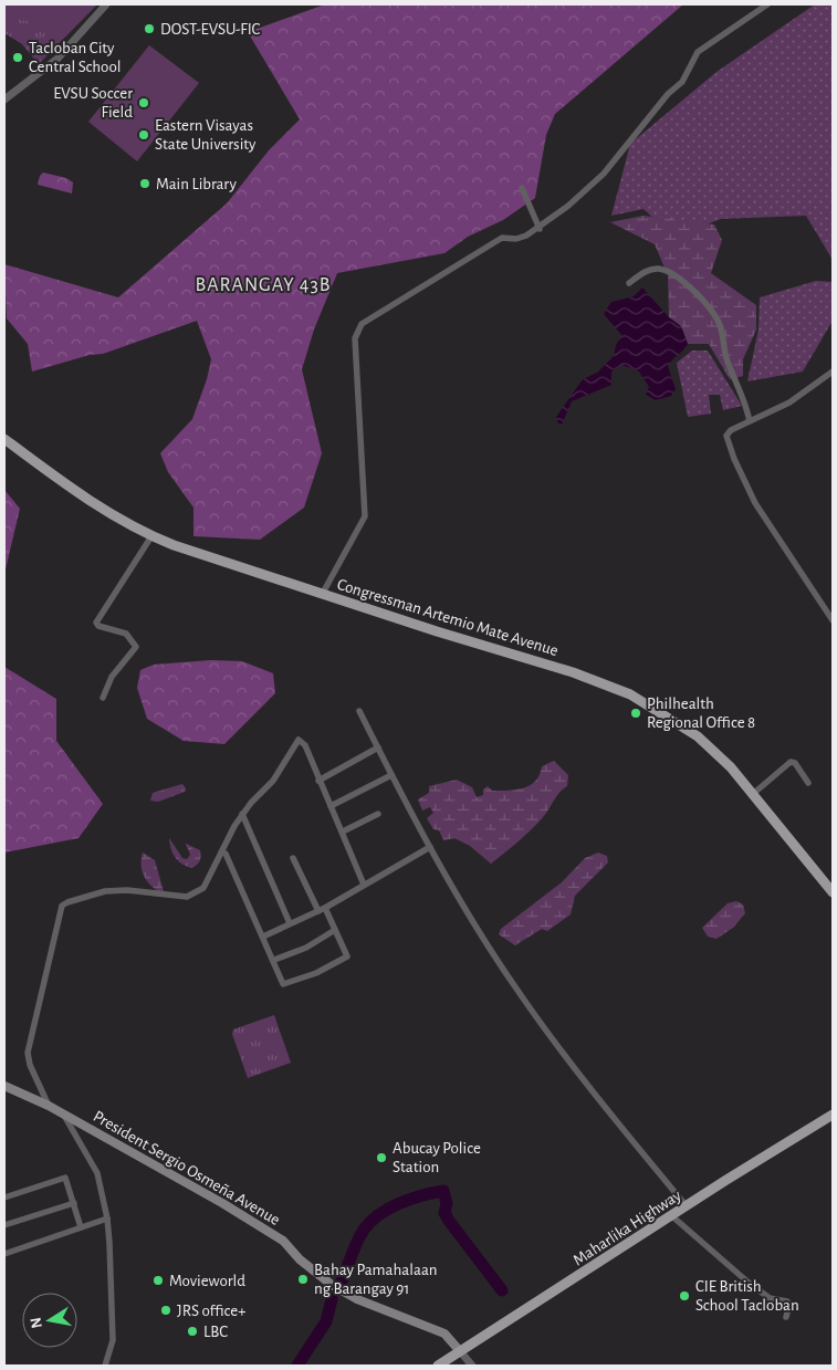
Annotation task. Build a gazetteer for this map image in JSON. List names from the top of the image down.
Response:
{
  "streets": {
    "main road": ["Congressman Artemio Mate Avenue", "President Sergio Osmeña Avenue", "Maharlika Highway"]
  },
  "crossings": [
    ["President Sergio Osmeña Avenue", "Maharlika Highway"]
  ],
  "districts": ["BARANGAY 43B"],
  "places": [
    "DOST-EVSU-FIC",
    "Tacloban City Central School",
    "EVSU Soccer Field",
    "Eastern Visayas State University",
    "Main Library",
    "Philhealth Regional Office 8",
    "Abucay Police Station",
    "Bahay Pamahalaan ng Barangay 91",
    "Movieworld",
    "CIE British School Tacloban",
    "JRS office+",
    "LBC"
  ],
  "north": "left"
}
